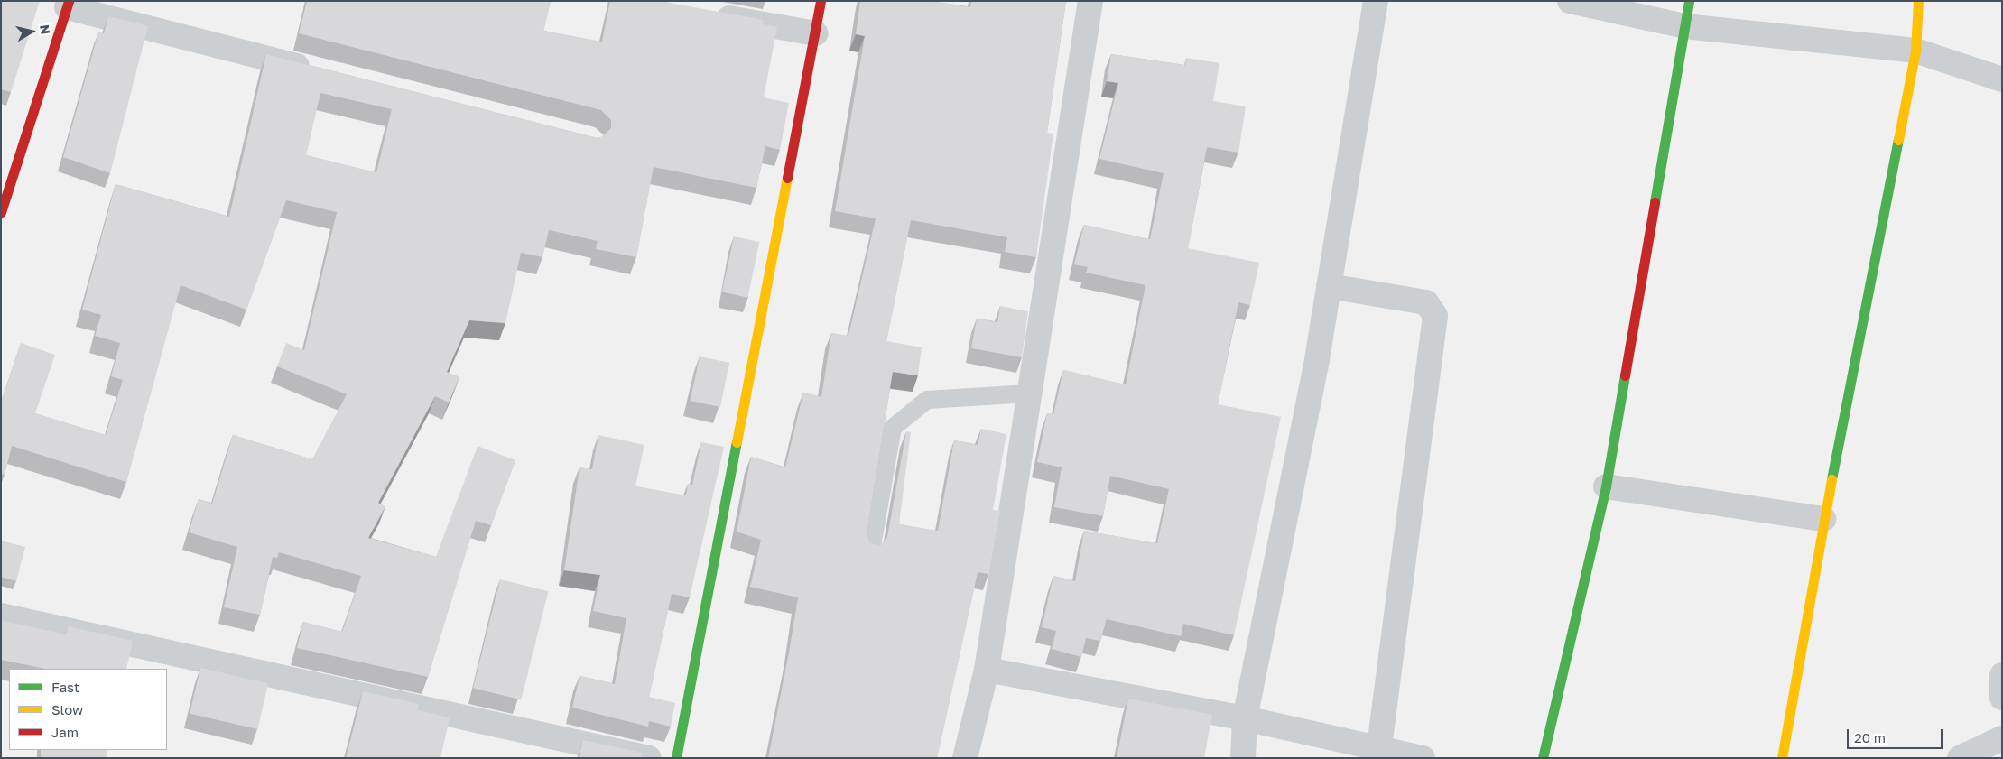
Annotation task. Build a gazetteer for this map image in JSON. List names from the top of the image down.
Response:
{
  "legend": ["Fast", "Slow", "Jam"],
  "scale_bar": "20 m",
  "north": "right"
}
